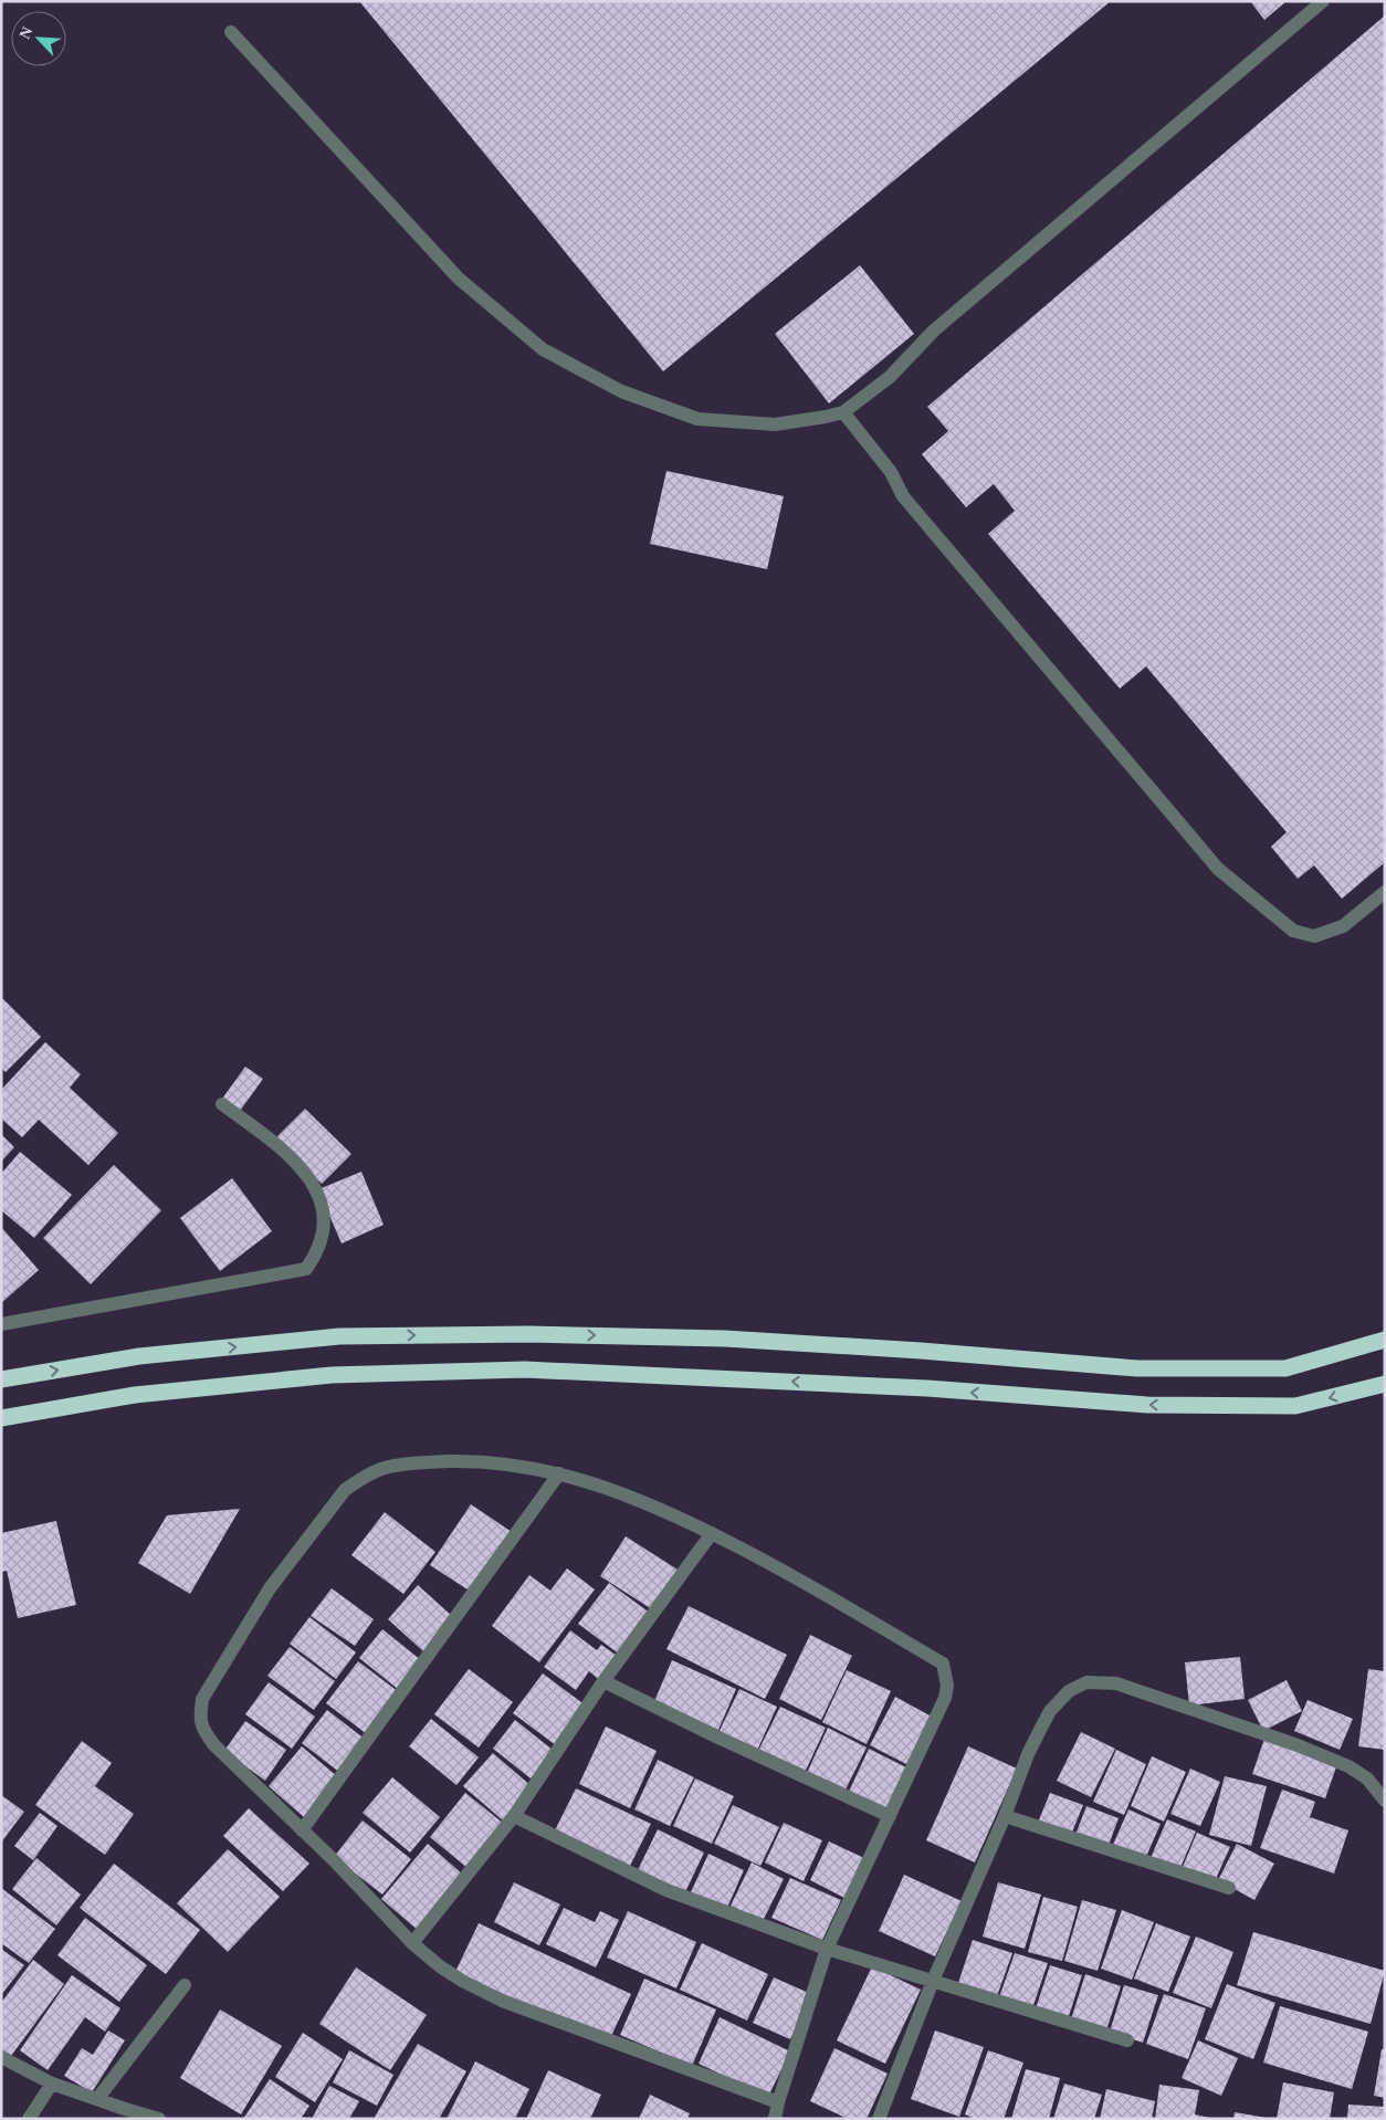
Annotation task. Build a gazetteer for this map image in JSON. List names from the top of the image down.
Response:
{
  "north": "top left"
}
